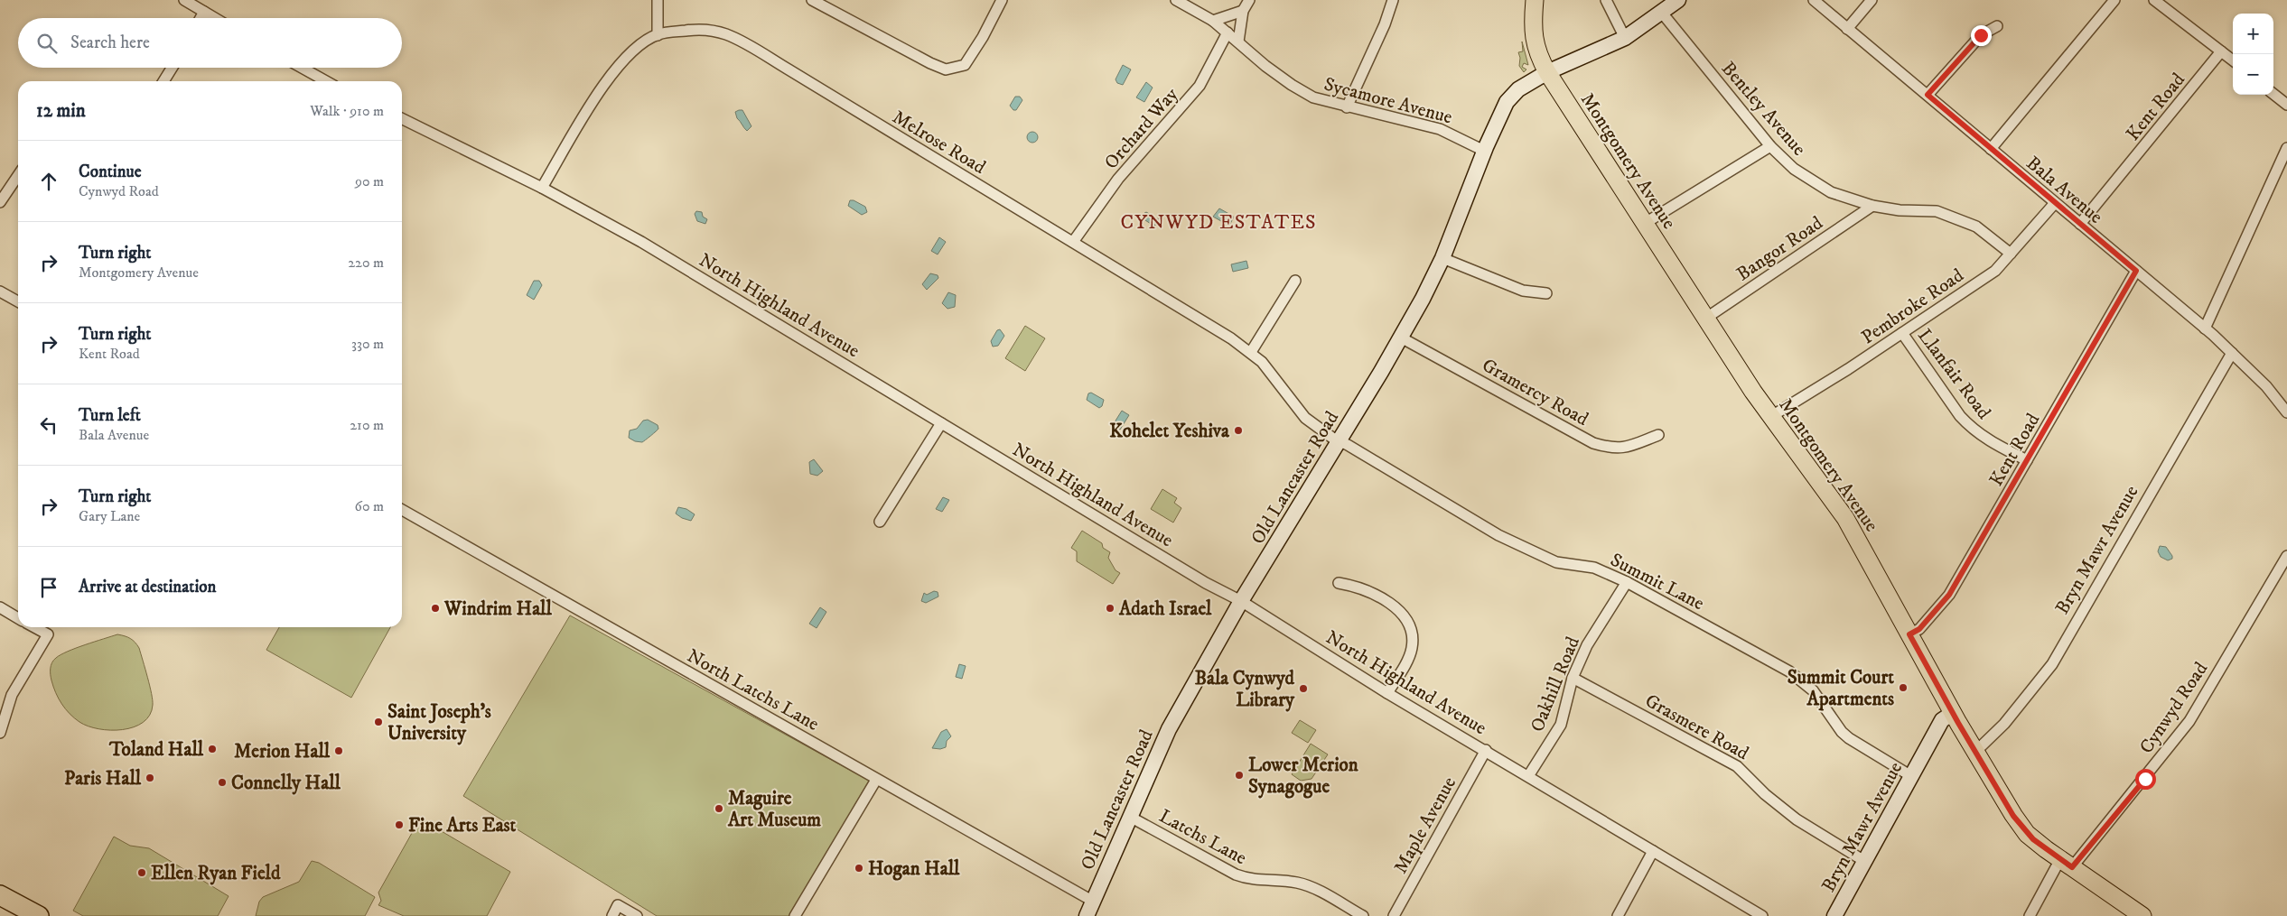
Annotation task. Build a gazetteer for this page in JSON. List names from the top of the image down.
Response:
{
  "streets": {
    "main road": ["Montgomery Avenue", "Old Lancaster Road", "Bryn Mawr Avenue"],
    "street": [
      "Sycamore Avenue",
      "Kent Road",
      "Bentley Avenue",
      "Orchard Way",
      "Melrose Road",
      "Bala Avenue",
      "Bangor Road",
      "North Highland Avenue",
      "Pembroke Road",
      "Llanfair Road",
      "Gramercy Road",
      "Summit Lane",
      "Oakhill Road",
      "North Latchs Lane",
      "Cynwyd Road",
      "Grasmere Road",
      "Maple Avenue",
      "Latchs Lane"
    ]
  },
  "crossings": [
    ["Sycamore Avenue", "Orchard Way"],
    ["Sycamore Avenue", "Old Lancaster Road"],
    ["Kent Road", "Montgomery Avenue"],
    ["Kent Road", "Bala Avenue"],
    ["Kent Road", "Llanfair Road"],
    ["Bentley Avenue", "Bangor Road"],
    ["Bentley Avenue", "Pembroke Road"],
    ["Bentley Avenue", "Old Lancaster Road"],
    ["Orchard Way", "Melrose Road"],
    ["Melrose Road", "North Highland Avenue"],
    ["Melrose Road", "Old Lancaster Road"],
    ["Melrose Road", "Summit Lane"],
    ["Montgomery Avenue", "Bangor Road"],
    ["Montgomery Avenue", "Pembroke Road"],
    ["Montgomery Avenue", "Old Lancaster Road"],
    ["Montgomery Avenue", "Bryn Mawr Avenue"],
    ["Montgomery Avenue", "Cynwyd Road"],
    ["Bala Avenue", "Pembroke Road"],
    ["Bala Avenue", "Bryn Mawr Avenue"],
    ["North Highland Avenue", "Old Lancaster Road"],
    ["North Highland Avenue", "Oakhill Road"],
    ["North Highland Avenue", "Maple Avenue"],
    ["Pembroke Road", "Llanfair Road"],
    ["Gramercy Road", "Old Lancaster Road"],
    ["Old Lancaster Road", "Summit Lane"],
    ["Old Lancaster Road", "North Latchs Lane"],
    ["Old Lancaster Road", "Latchs Lane"],
    ["Bryn Mawr Avenue", "Summit Lane"],
    ["Bryn Mawr Avenue", "Grasmere Road"],
    ["Summit Lane", "Oakhill Road"],
    ["Oakhill Road", "Grasmere Road"]
  ],
  "districts": ["CYNWYD ESTATES"],
  "places": [
    "Kohelet Yeshiva",
    "Windrim Hall",
    "Adath Israel",
    "Summit Court Apartments",
    "Bala Cynwyd Library",
    "Saint Joseph's University",
    "Toland Hall",
    "Merion Hall",
    "Lower Merion Synagogue",
    "Paris Hall",
    "Connelly Hall",
    "Maguire Art Museum",
    "Fine Arts East",
    "Hogan Hall",
    "Ellen Ryan Field"
  ],
  "page": {
    "map_buttons": ["+", "−"],
    "search": "Search here",
    "heading": ["12 min", "Walk · 910 m"],
    "list": [
      ["Continue", "Cynwyd Road", "90 m"],
      ["Turn right", "Montgomery Avenue", "220 m"],
      ["Turn right", "Kent Road", "330 m"],
      ["Turn left", "Bala Avenue", "210 m"],
      ["Turn right", "Gary Lane", "60 m"],
      "Arrive at destination"
    ]
  }
}
